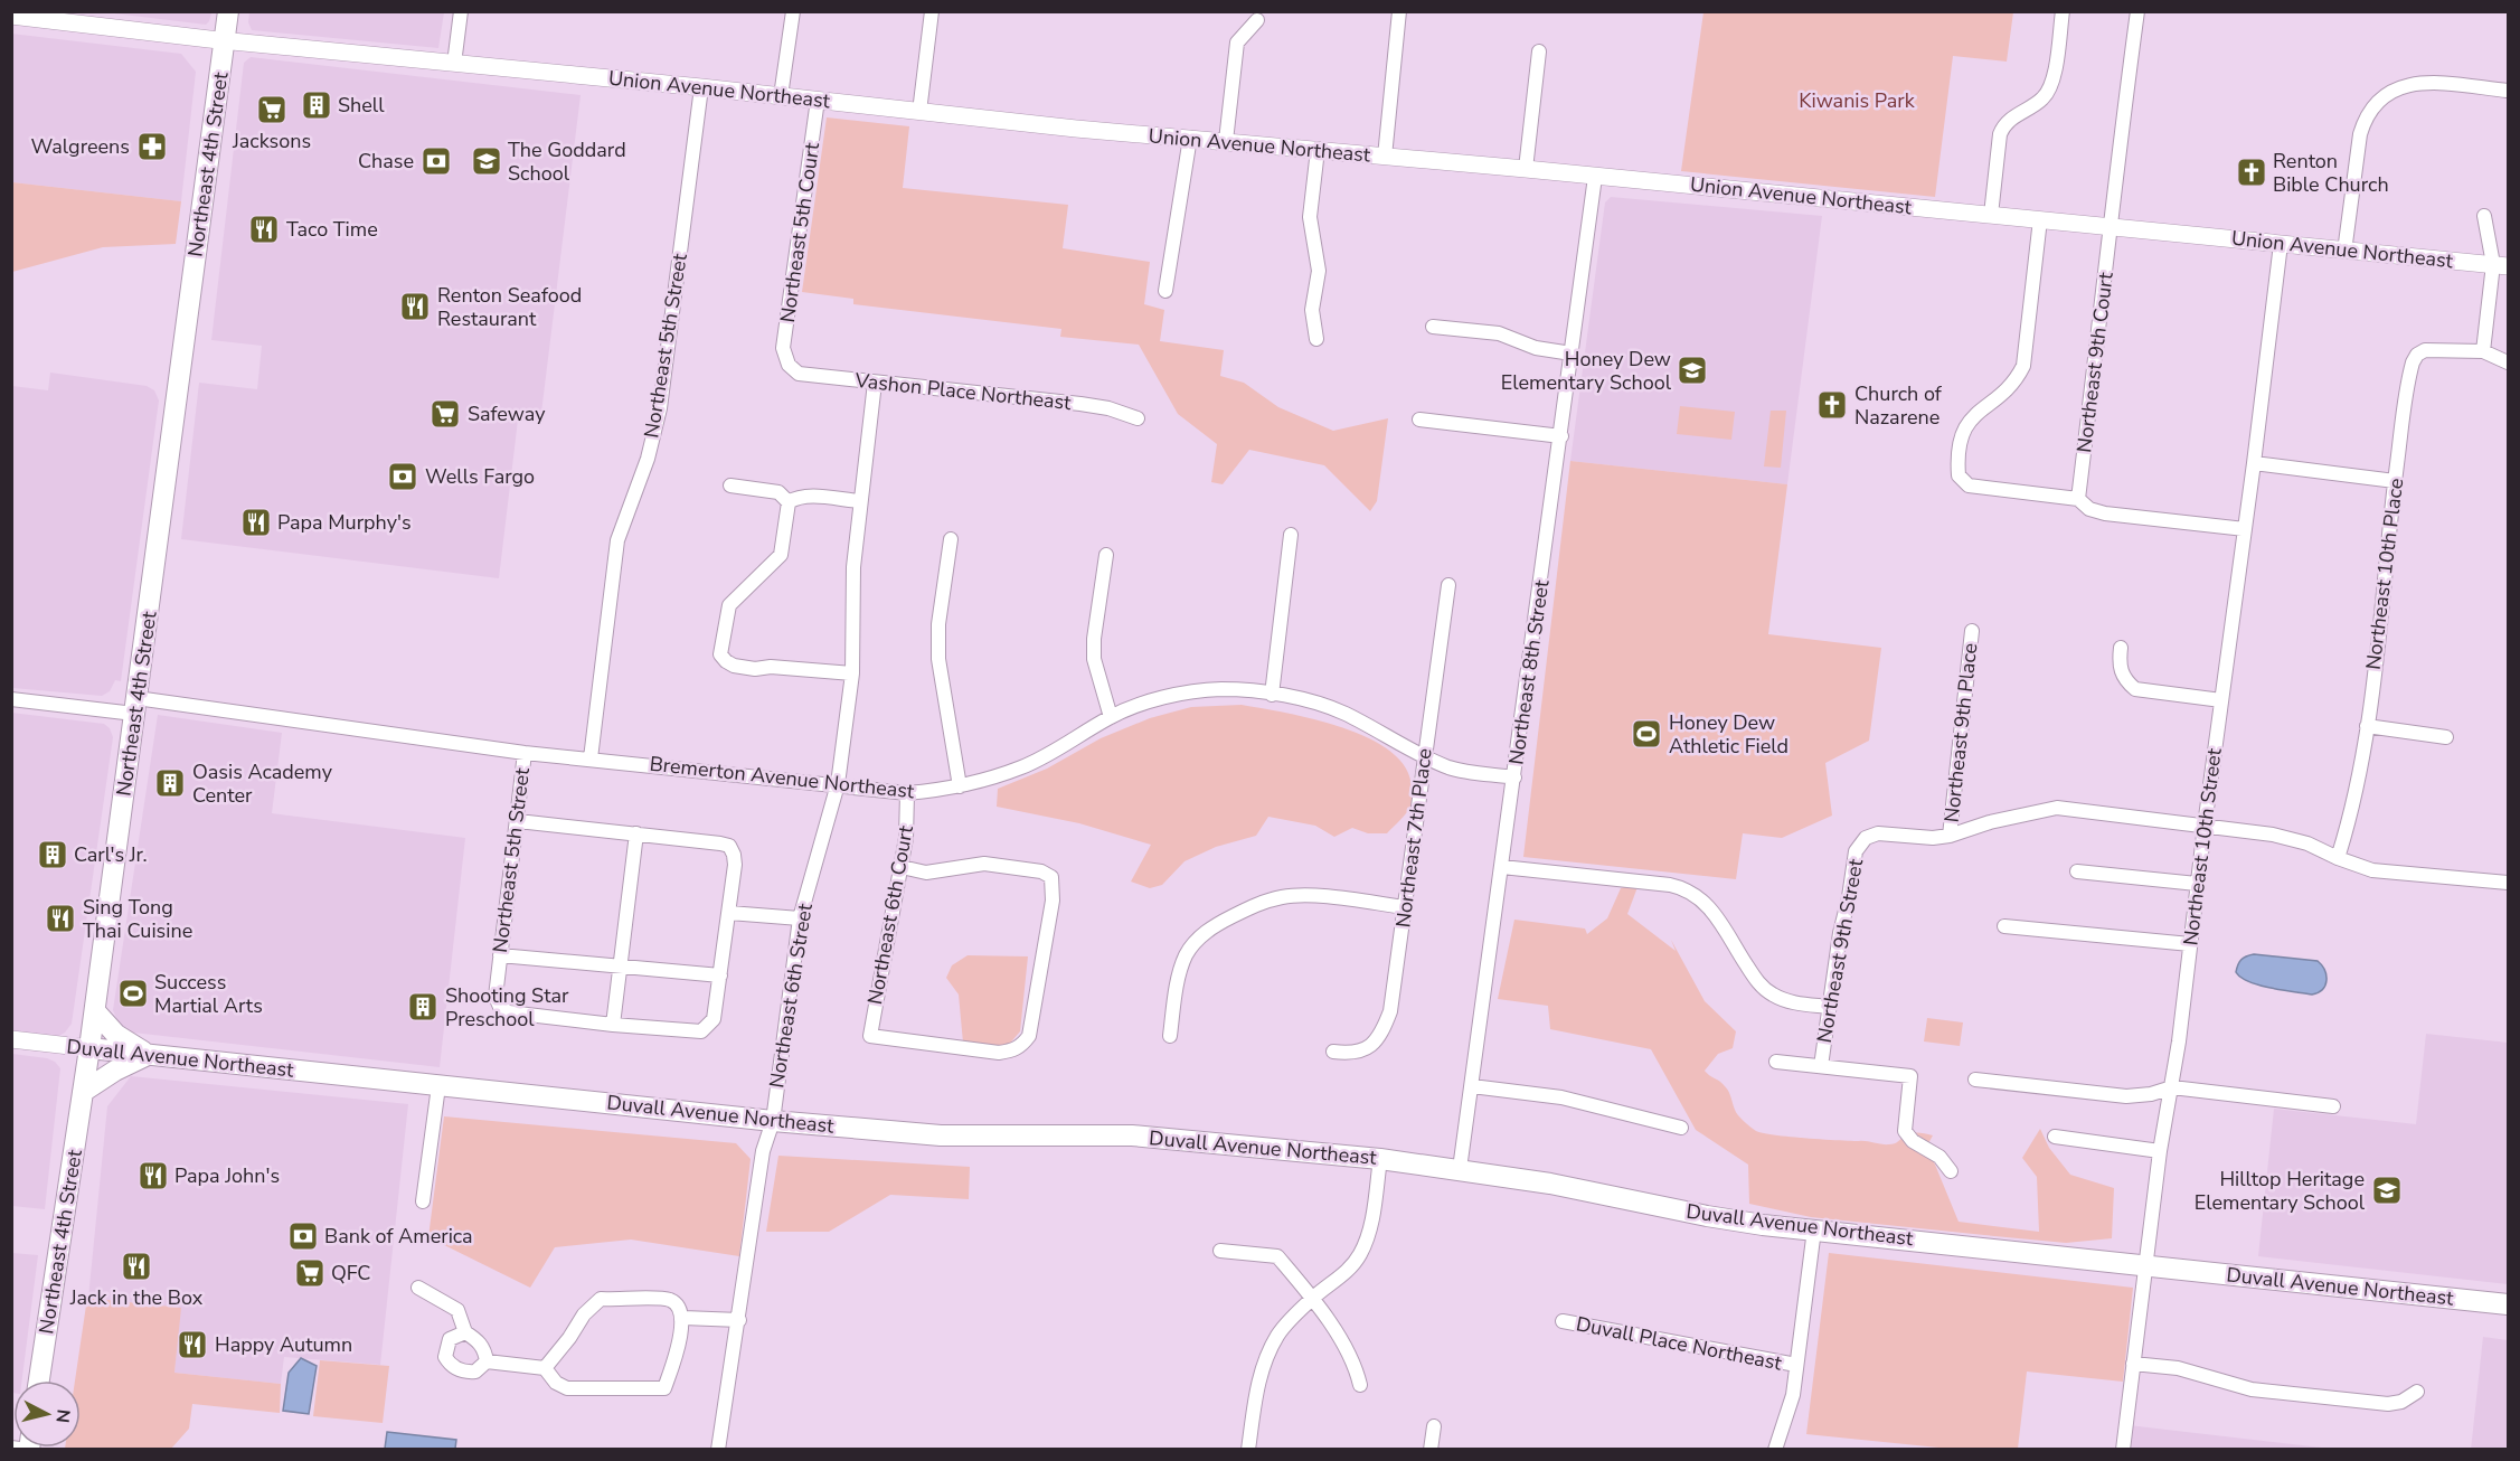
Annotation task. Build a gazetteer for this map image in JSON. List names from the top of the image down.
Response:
{
  "streets": {
    "main road": ["Northeast 4th Street", "Duvall Avenue Northeast"],
    "street": [
      "Union Avenue Northeast",
      "Northeast 5th Court",
      "Northeast 5th Street",
      "Northeast 9th Court",
      "Vashon Place Northeast",
      "Northeast 10th Place",
      "Northeast 8th Street",
      "Northeast 9th Place",
      "Bremerton Avenue Northeast",
      "Northeast 7th Place",
      "Northeast 10th Street",
      "Northeast 6th Court",
      "Northeast 9th Street",
      "Northeast 6th Street",
      "Duvall Place Northeast"
    ]
  },
  "crossings": [
    ["Union Avenue Northeast", "Northeast 4th Street"],
    ["Union Avenue Northeast", "Northeast 5th Court"],
    ["Union Avenue Northeast", "Northeast 5th Street"],
    ["Union Avenue Northeast", "Northeast 9th Court"],
    ["Union Avenue Northeast", "Northeast 8th Street"],
    ["Union Avenue Northeast", "Northeast 10th Street"],
    ["Northeast 4th Street", "Bremerton Avenue Northeast"],
    ["Northeast 4th Street", "Duvall Avenue Northeast"],
    ["Northeast 5th Court", "Vashon Place Northeast"],
    ["Northeast 5th Street", "Bremerton Avenue Northeast"],
    ["Vashon Place Northeast", "Northeast 6th Street"],
    ["Northeast 8th Street", "Bremerton Avenue Northeast"],
    ["Northeast 8th Street", "Duvall Avenue Northeast"],
    ["Northeast 9th Place", "Northeast 9th Street"],
    ["Bremerton Avenue Northeast", "Northeast 7th Place"],
    ["Bremerton Avenue Northeast", "Northeast 6th Court"],
    ["Bremerton Avenue Northeast", "Northeast 6th Street"],
    ["Northeast 10th Street", "Duvall Avenue Northeast"],
    ["Northeast 6th Street", "Duvall Avenue Northeast"]
  ],
  "parks": ["Kiwanis Park"],
  "places": {
    "building": [
      "Shell",
      "Oasis Academy Center",
      "Carl's Jr.",
      "Shooting Star Preschool"
    ],
    "supermarket": ["Jacksons", "Safeway", "QFC"],
    "pharmacy": ["Walgreens"],
    "bank": ["Chase", "Wells Fargo", "Bank of America"],
    "school or university": ["The Goddard School", "Honey Dew Elementary School", "Hilltop Heritage Elementary School"],
    "church": ["Renton Bible Church", "Church of Nazarene"],
    "restaurant": [
      "Taco Time",
      "Renton Seafood Restaurant",
      "Papa Murphy's",
      "Sing Tong Thai Cuisine",
      "Papa John's",
      "Jack in the Box",
      "Happy Autumn"
    ],
    "sports": ["Honey Dew Athletic Field", "Success Martial Arts"]
  },
  "north": "right"
}
